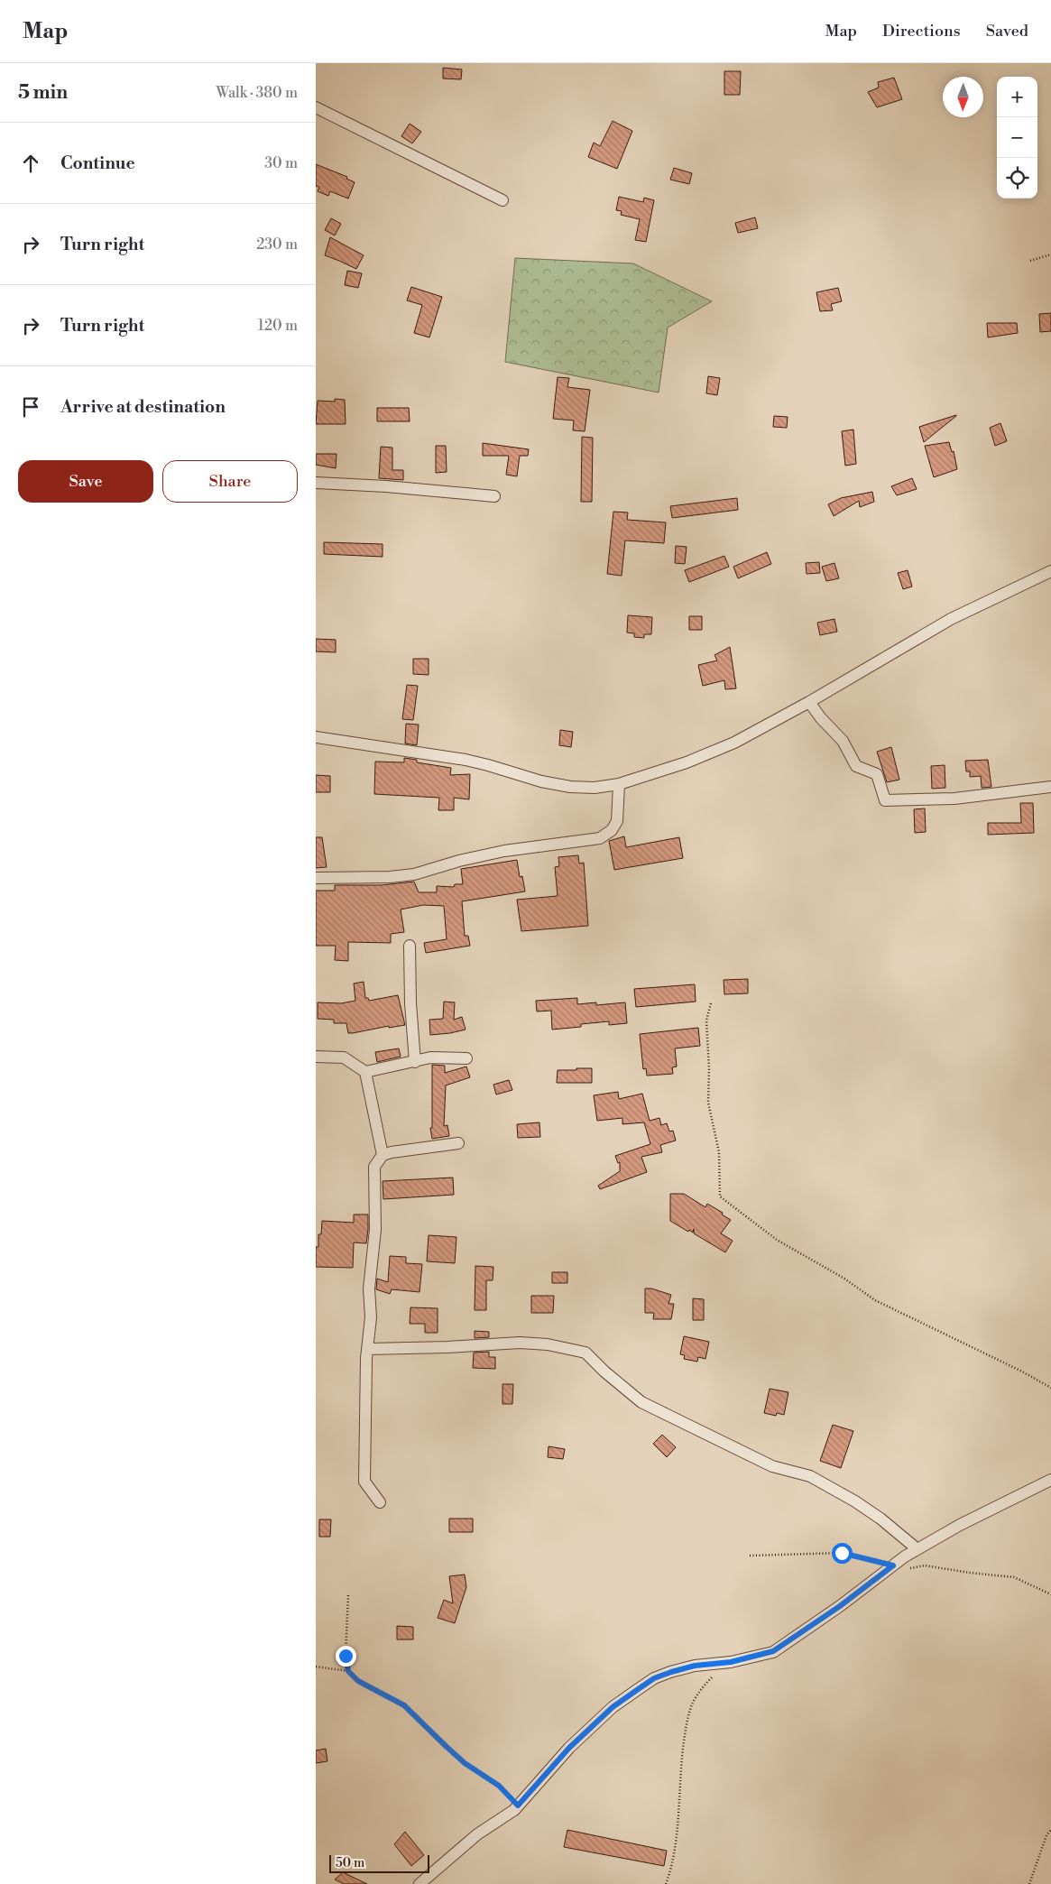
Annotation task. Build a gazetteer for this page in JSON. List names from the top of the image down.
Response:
{
  "scale_bar": "50 m",
  "north": "bottom",
  "page": {
    "header": "Map",
    "nav": ["Map", "Directions", "Saved"],
    "heading": ["5 min", "Walk · 380 m"],
    "map_buttons": ["+", "−"],
    "list": [
      ["Continue", "30 m"],
      ["Turn right", "230 m"],
      ["Turn right", "120 m"],
      "Arrive at destination"
    ],
    "buttons": ["Save", "Share"],
    "scale": "50 m"
  }
}
